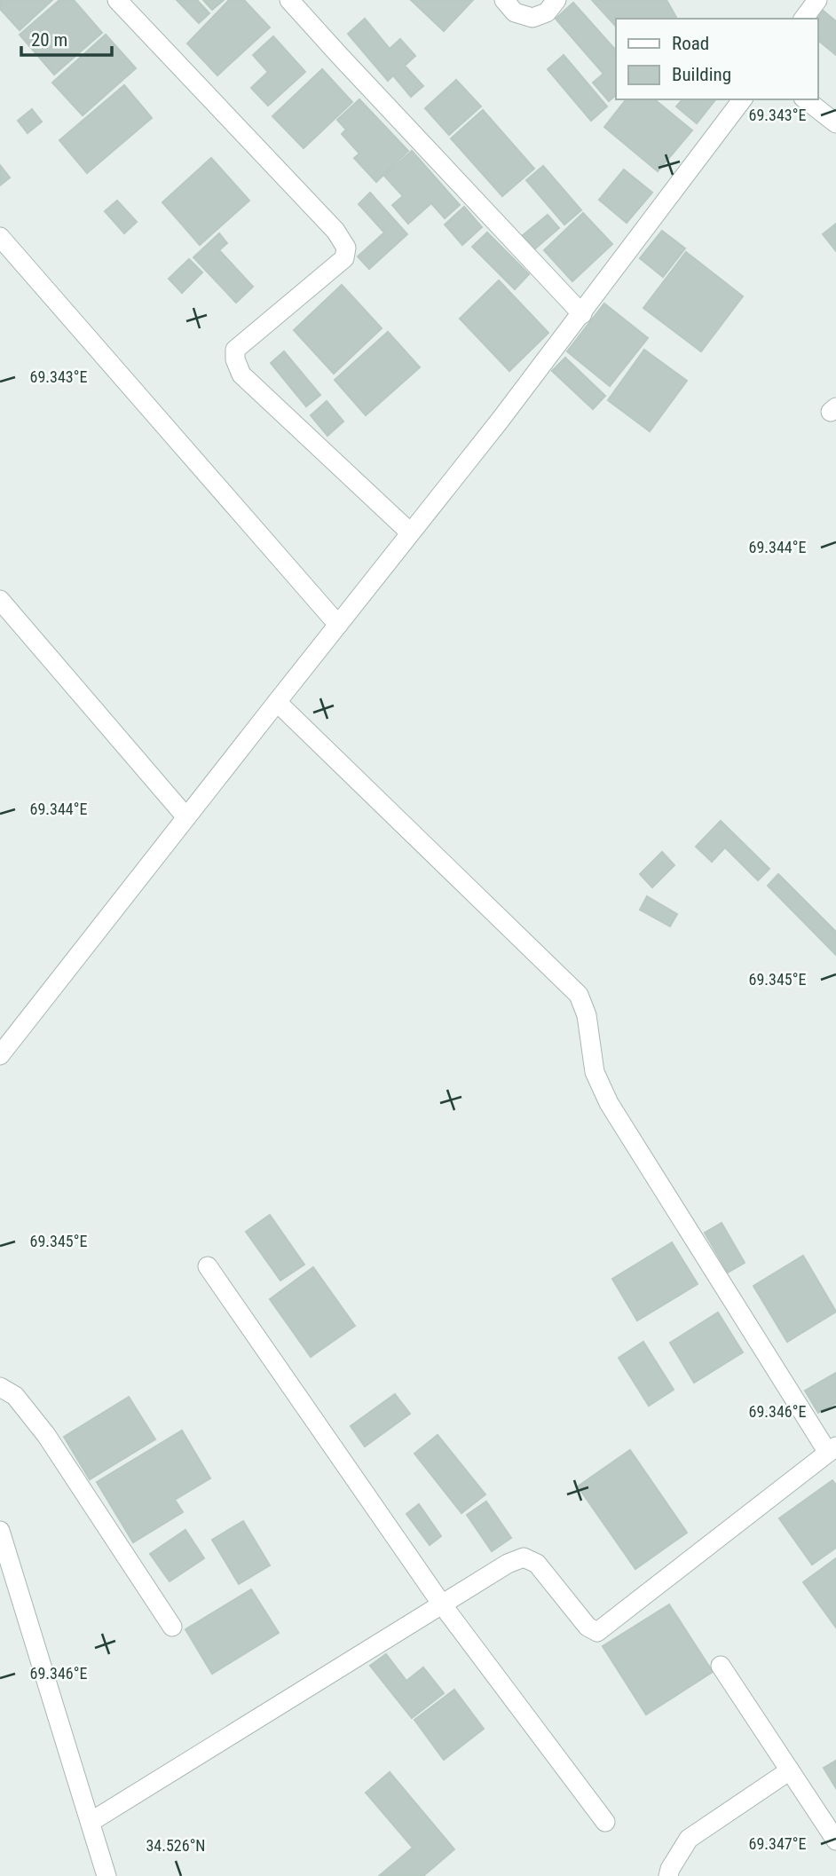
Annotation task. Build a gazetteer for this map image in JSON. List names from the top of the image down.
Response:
{
  "legend": ["Road", "Building"],
  "scale_bar": "20 m",
  "coordinates": [
    "69.343°E",
    "69.344°E",
    "69.345°E",
    "69.346°E",
    "69.347°E",
    "34.526°N"
  ]
}
